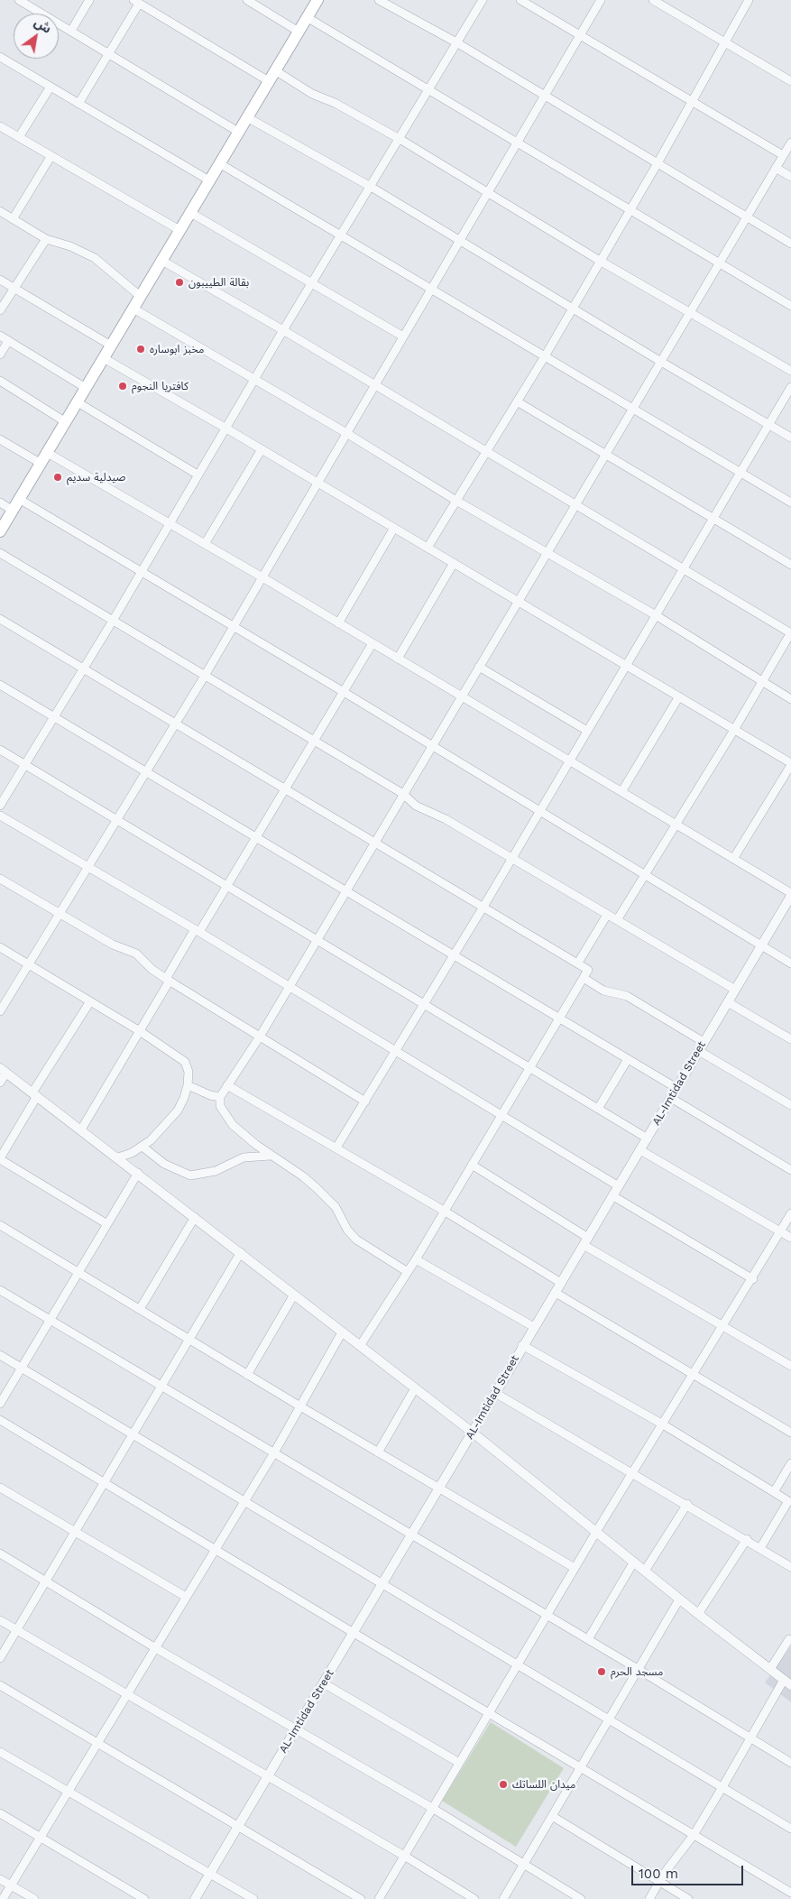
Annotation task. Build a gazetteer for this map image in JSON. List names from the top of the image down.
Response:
{
  "streets": {
    "street": ["AL-Imtidad Street"]
  },
  "places": [
    "بقالة الطييبون",
    "مخبز ابوساره",
    "كافتريا النجوم",
    "صيدلية سديم",
    "مسجد الحرم",
    "ميدان اللساتك"
  ],
  "scale_bar": "100 m",
  "north": "top right"
}
